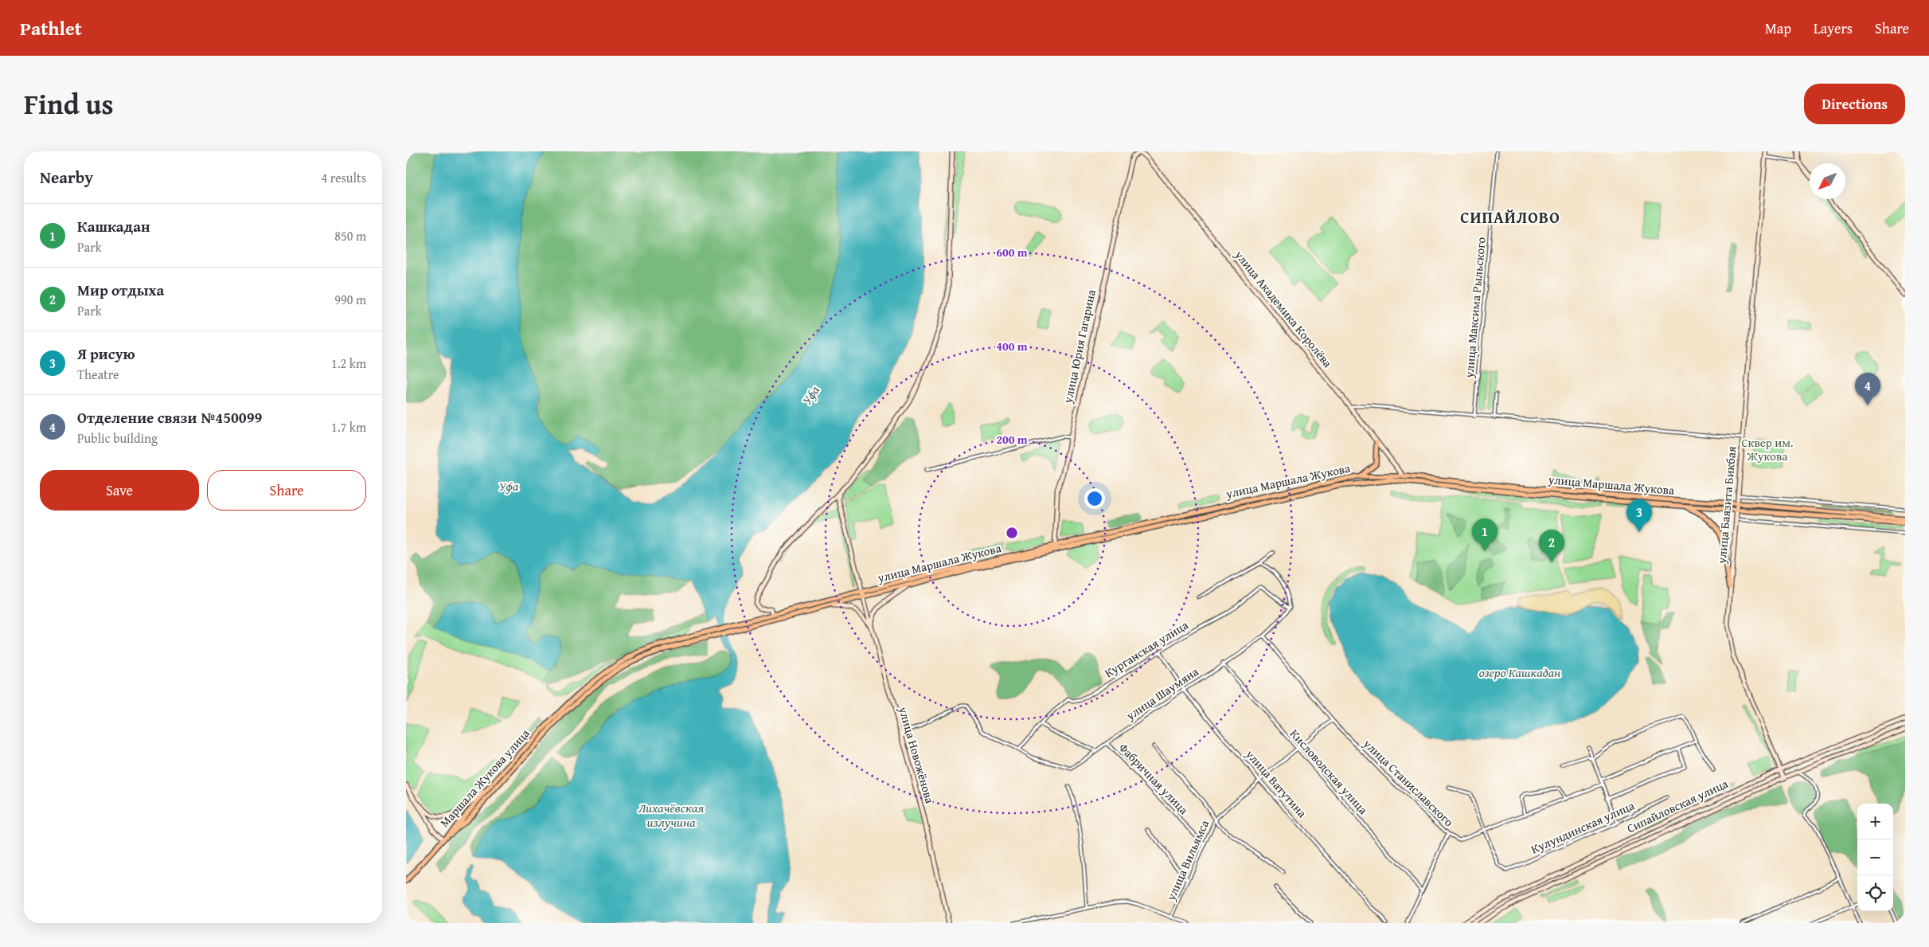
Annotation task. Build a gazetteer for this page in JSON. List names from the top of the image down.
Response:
{
  "streets": {
    "main road": [
      "улица Академика Королёва",
      "улица Юрия Гагарина",
      "улица Маршала Жукова",
      "улица Баязита Бикбая",
      "улица Новожёнова",
      "Маршала Жукова улица",
      "Сипайловская улица"
    ],
    "street": [
      "улица Максима Рыльского",
      "Курганская улица",
      "улица Шаумяна",
      "Кисловодская улица",
      "Фабричная улица",
      "улица Станиславского",
      "улица Ватутина",
      "Кулундинская улица",
      "улица Вильямса"
    ]
  },
  "crossings": [
    ["улица Академика Королёва", "улица Юрия Гагарина"],
    ["улица Академика Королёва", "улица Маршала Жукова"],
    ["улица Юрия Гагарина", "улица Маршала Жукова"],
    ["улица Маршала Жукова", "улица Баязита Бикбая"],
    ["улица Маршала Жукова", "улица Новожёнова"],
    ["улица Маршала Жукова", "Маршала Жукова улица"],
    ["улица Баязита Бикбая", "Сипайловская улица"],
    ["Курганская улица", "улица Шаумяна"],
    ["Курганская улица", "улица Ватутина"],
    ["улица Шаумяна", "Кисловодская улица"],
    ["улица Шаумяна", "Фабричная улица"],
    ["улица Шаумяна", "улица Станиславского"],
    ["улица Шаумяна", "улица Ватутина"],
    ["Кисловодская улица", "улица Вильямса"],
    ["Фабричная улица", "улица Вильямса"],
    ["улица Станиславского", "Кулундинская улица"],
    ["улица Станиславского", "улица Вильямса"],
    ["улица Ватутина", "улица Вильямса"]
  ],
  "districts": ["СИПАЙЛОВО"],
  "water": ["Уфа", "озеро Кашкадан", "Лихачёвская излучина"],
  "parks": ["Сквер им. Жукова"],
  "north": "bottom left",
  "page": {
    "header": "Pathlet",
    "nav": ["Map", "Layers", "Share"],
    "title": "Find us",
    "buttons": [
      "Directions",
      ["Save", "Share"]
    ],
    "heading": ["Nearby", "4 results"],
    "list": [
      {
        "mark": "1",
        "name": "Кашкадан",
        "note": "Park",
        "value": "850 m"
      },
      {
        "mark": "2",
        "name": "Мир отдыха",
        "note": "Park",
        "value": "990 m"
      },
      {
        "mark": "3",
        "name": "Я рисую",
        "note": "Theatre",
        "value": "1.2 km"
      },
      {
        "mark": "4",
        "name": "Отделение связи №450099",
        "note": "Public building",
        "value": "1.7 km"
      }
    ],
    "pins": [
      "4",
      "3",
      "1",
      "2"
    ],
    "map_buttons": ["+", "−"]
  },
  "rings": ["600 m", "400 m", "200 m"]
}
